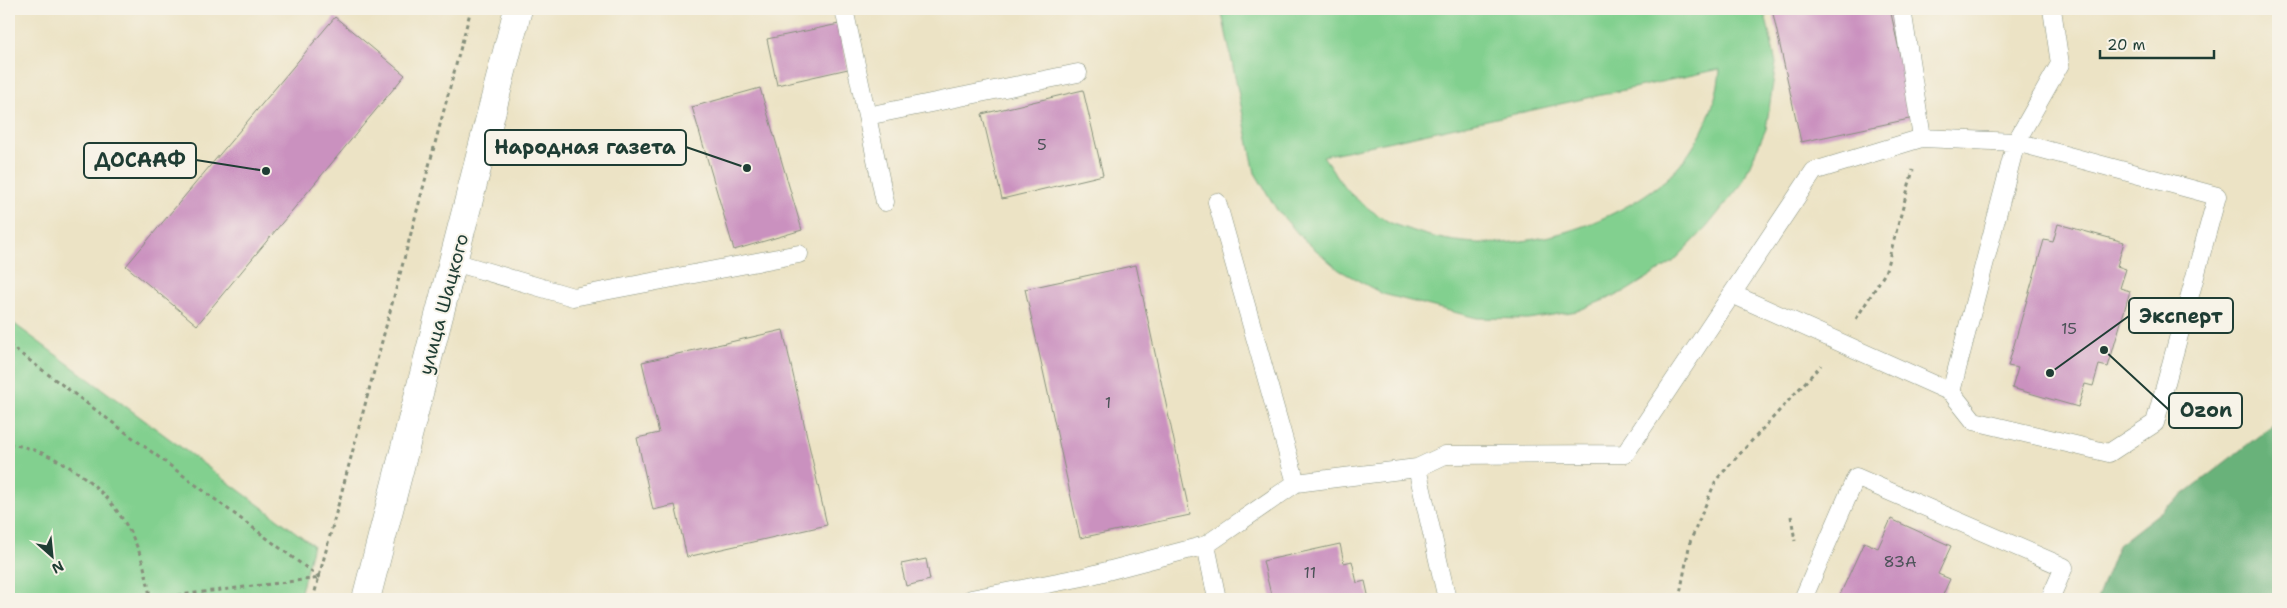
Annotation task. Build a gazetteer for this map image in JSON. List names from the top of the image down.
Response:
{
  "streets": {
    "street": ["улица Шацкого"]
  },
  "places": [
    "Народная газета",
    "ДОСААФ",
    "Ozon",
    "Эксперт"
  ],
  "house_numbers": [
    "5",
    "15",
    "1",
    "83А",
    "11"
  ],
  "scale_bar": "20 m",
  "north": "bottom right"
}
